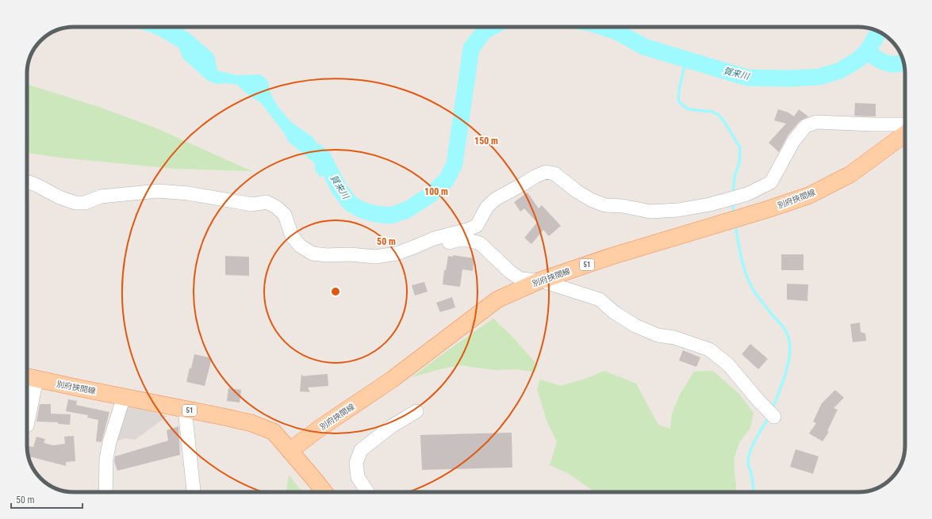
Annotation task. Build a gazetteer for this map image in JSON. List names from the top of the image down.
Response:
{
  "streets": {
    "main road": ["別府挾間線", "51"]
  },
  "water": ["賀来川"],
  "scale_bar": "50 m",
  "rings": ["150 m", "100 m", "50 m"]
}
